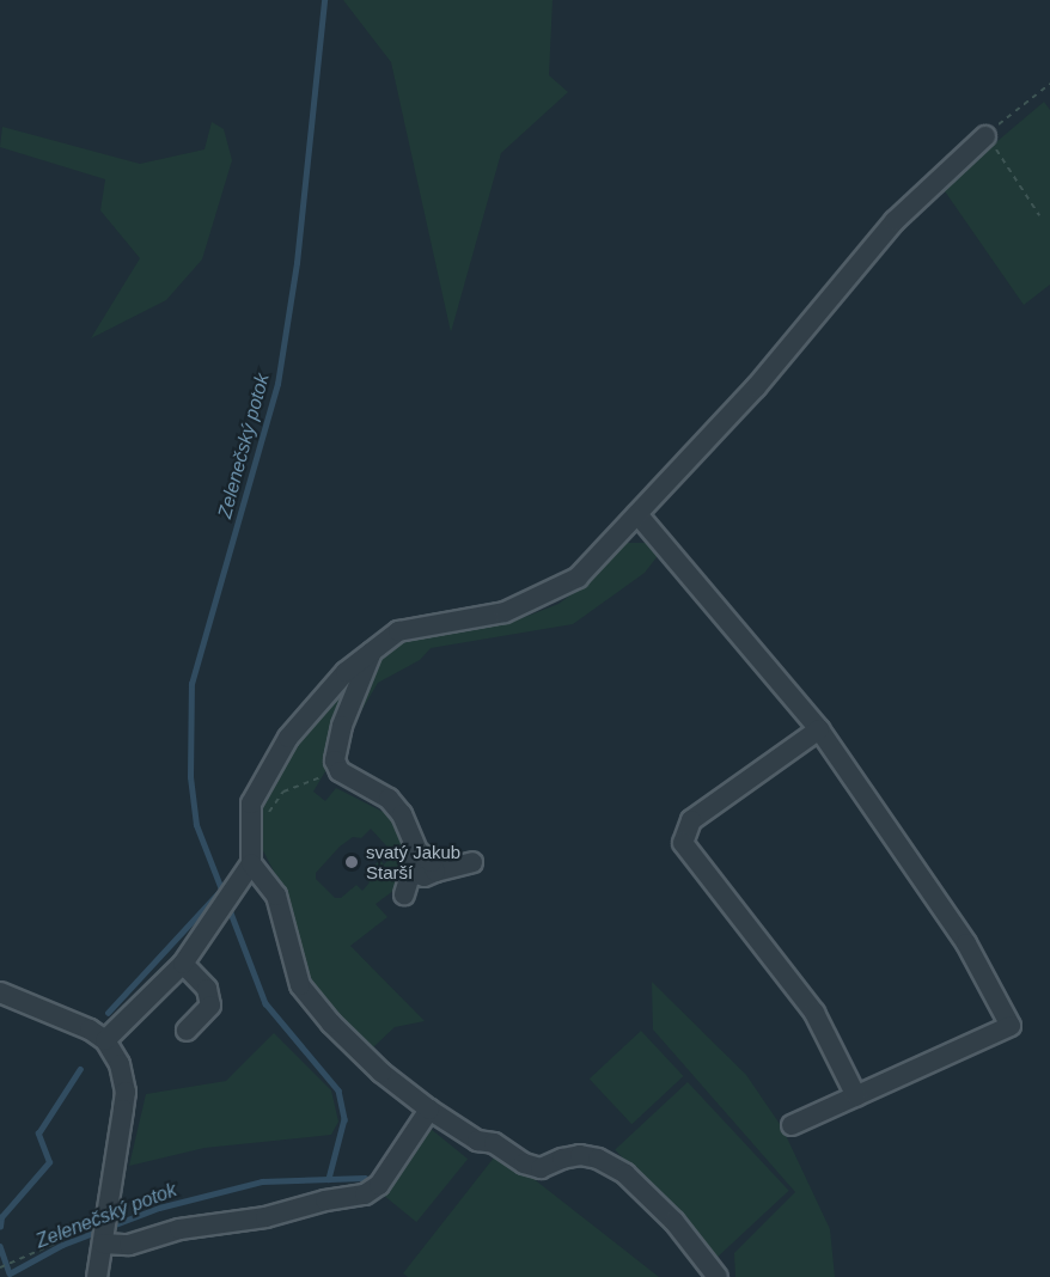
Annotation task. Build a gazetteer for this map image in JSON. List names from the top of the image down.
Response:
{
  "water": ["Zelenečský potok"],
  "places": ["svatý Jakub Starší"]
}
